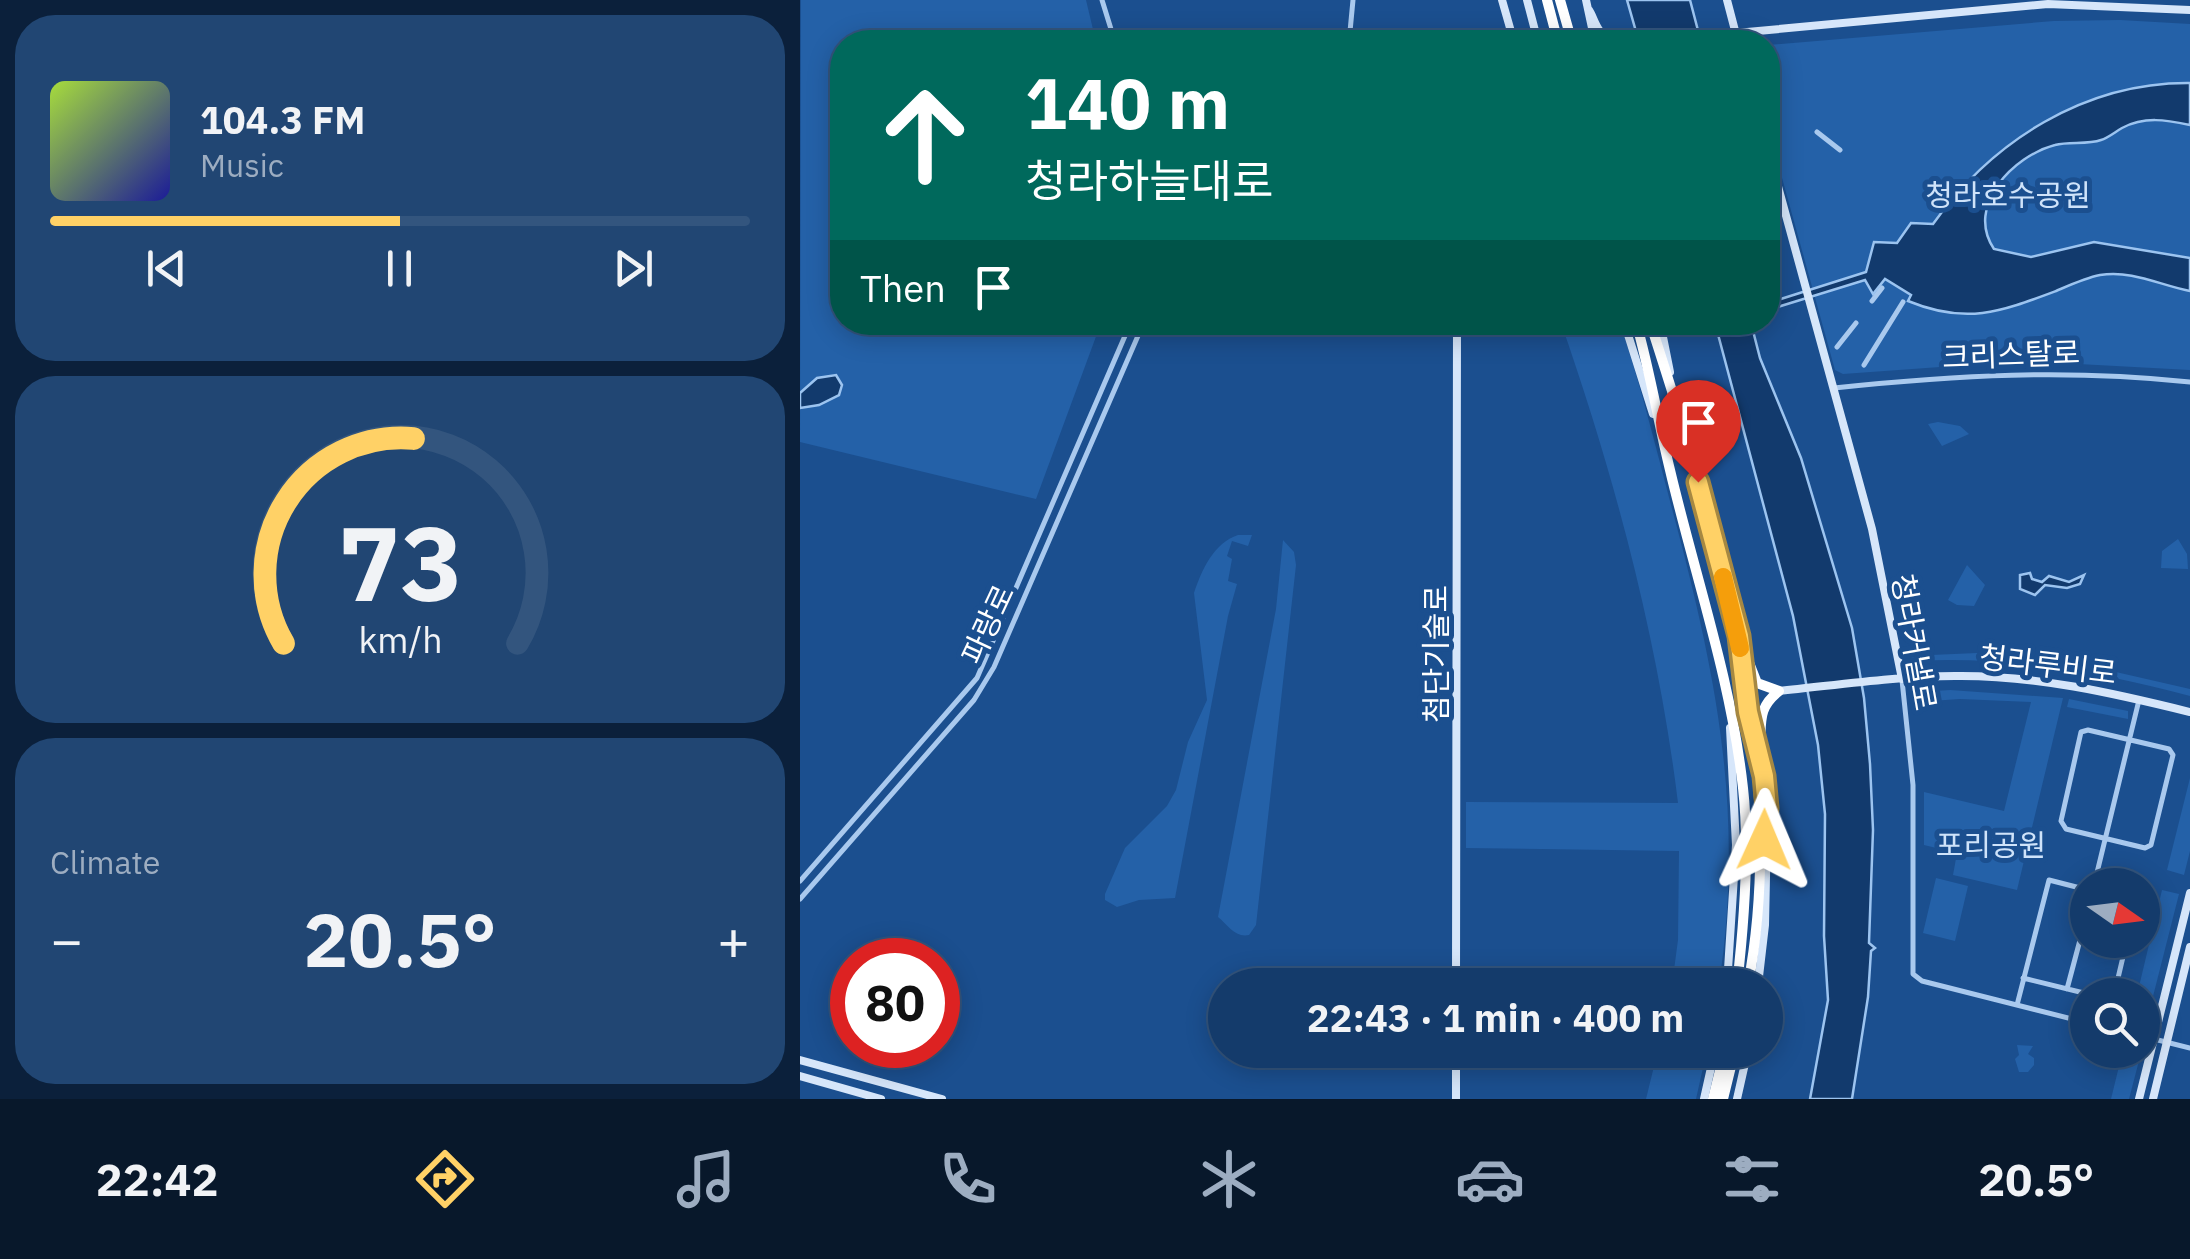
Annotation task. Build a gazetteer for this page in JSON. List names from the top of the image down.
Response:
{
  "streets": {
    "street": [
      "크리스탈로",
      "파랑로",
      "청라커낼로",
      "첨단기술로",
      "청라루비로"
    ]
  },
  "crossings": [
    ["크리스탈로", "청라커낼로"],
    ["청라커낼로", "청라루비로"]
  ],
  "parks": ["청라호수공원", "포리공원"],
  "north": "right",
  "page": {
    "turn": ["140 m", "청라하늘대로"],
    "song": ["104.3 FM", "Music"],
    "then": "Then",
    "tile": "Climate",
    "heat": ["−", "20.5°", "+"],
    "limit": "80",
    "trip": "22:43 · 1 min · 400 m",
    "tabs": ["22:42", "20.5°"],
    "gauge": ["73", "km/h"]
  }
}
